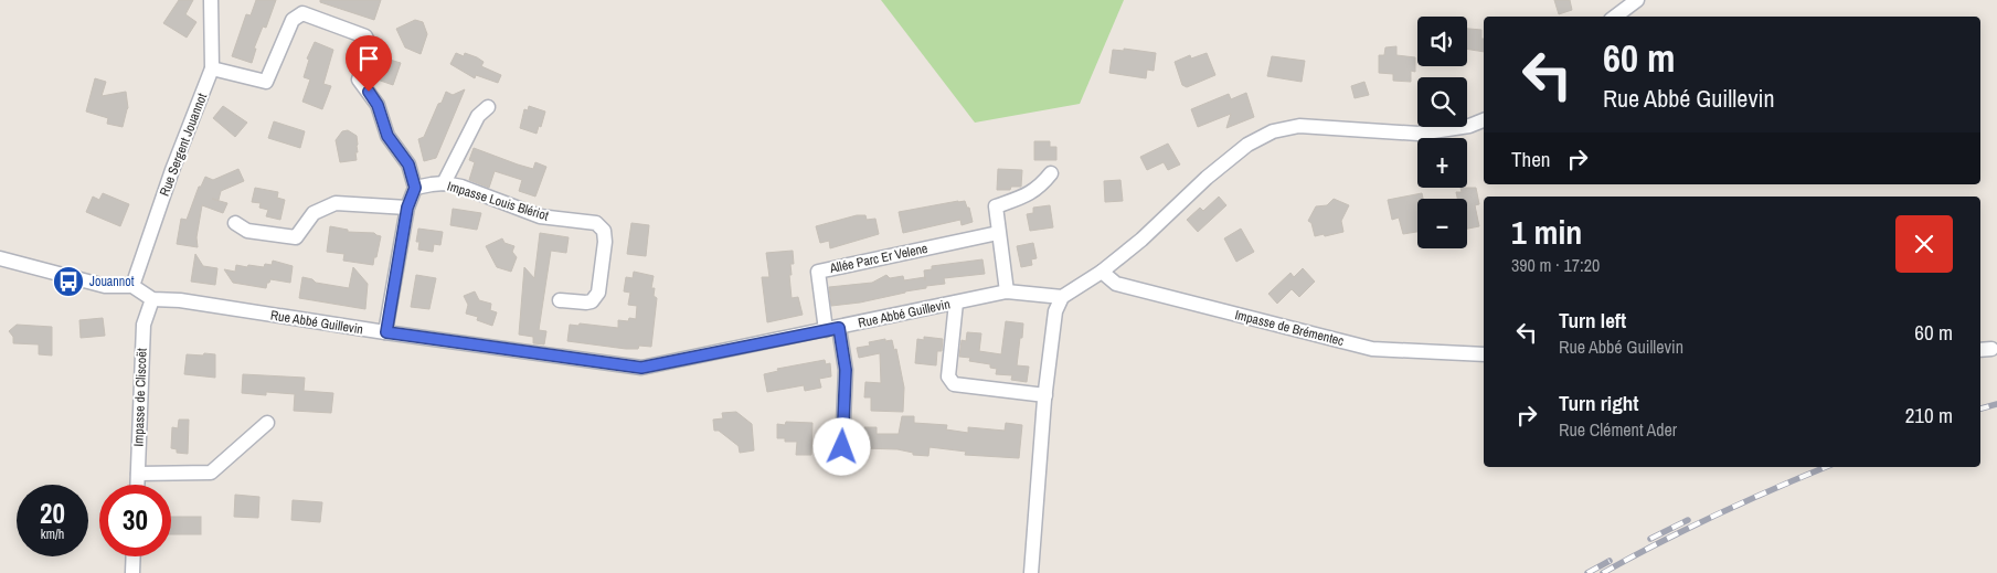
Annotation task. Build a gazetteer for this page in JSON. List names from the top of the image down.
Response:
{
  "streets": {
    "street": [
      "Rue Sergent Jouannot",
      "Impasse Louis Blériot",
      "Allée Parc Er Velene",
      "Rue Abbé Guillevin",
      "Impasse de Brémentec",
      "Impasse de Cliscoët"
    ]
  },
  "crossings": [
    ["Allée Parc Er Velene", "Rue Abbé Guillevin"],
    ["Rue Abbé Guillevin", "Impasse de Cliscoët"]
  ],
  "places": {
    "bus stop": ["Jouannot"]
  },
  "page": {
    "map_buttons": ["+", "−"],
    "turn": ["60 m", "Rue Abbé Guillevin"],
    "then": "Then",
    "heading": ["1 min", "390 m · 17:20"],
    "list": [
      {
        "name": "Turn left",
        "note": "Rue Abbé Guillevin",
        "value": "60 m"
      },
      {
        "name": "Turn right",
        "note": "Rue Clément Ader",
        "value": "210 m"
      }
    ],
    "speed": "20 km/h",
    "limit": "30"
  }
}
